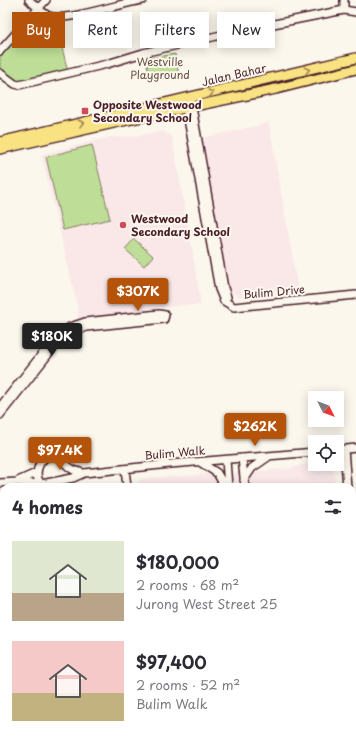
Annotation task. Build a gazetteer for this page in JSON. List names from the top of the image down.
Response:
{
  "streets": {
    "main road": ["Jalan Bahar"],
    "street": ["Bulim Drive", "Bulim Walk"]
  },
  "crossings": [
    ["Jalan Bahar", "Bulim Drive"]
  ],
  "parks": ["Westville Playground"],
  "places": {
    "transit": ["Opposite Westwood Secondary School"],
    "other": ["Westwood Secondary School"]
  },
  "north": "bottom right",
  "page": {
    "chip": [
      "Buy",
      "Rent",
      "Filters",
      "New"
    ],
    "price": [
      "$307K",
      "$180K",
      "$262K",
      "$97.4K"
    ],
    "heading": "4 homes",
    "list": [
      {
        "name": "$180,000",
        "note": "2 rooms · 68 m² · Jurong West Street 25"
      },
      {
        "name": "$97,400",
        "note": "2 rooms · 52 m² · Bulim Walk"
      }
    ]
  }
}
